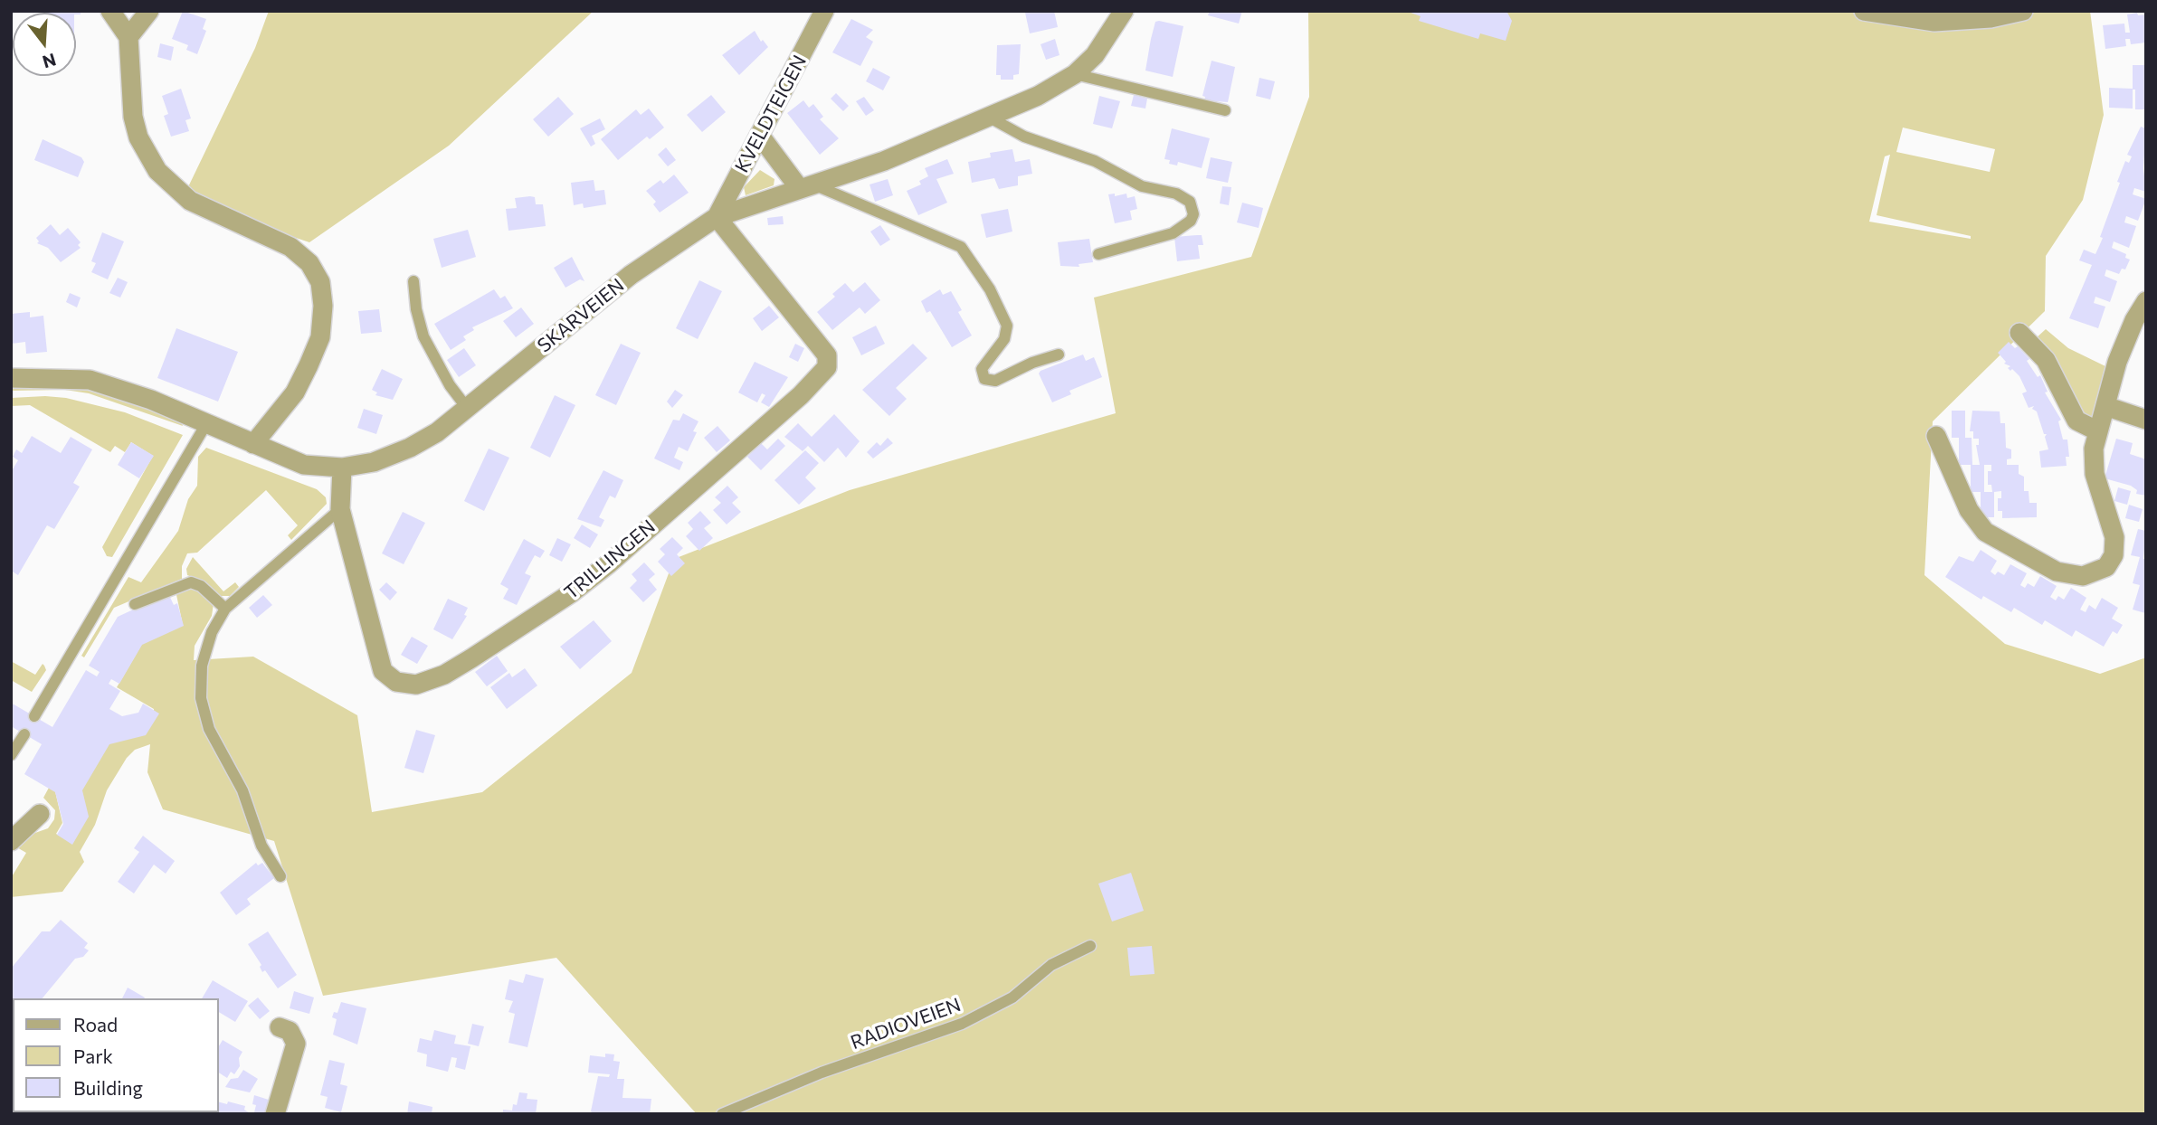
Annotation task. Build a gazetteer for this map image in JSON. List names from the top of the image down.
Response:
{
  "streets": {
    "street": ["KVELDTEIGEN", "SKARVEIEN", "TRILLINGEN"],
    "lane": ["RADIOVEIEN"]
  },
  "crossings": [
    ["KVELDTEIGEN", "SKARVEIEN"],
    ["KVELDTEIGEN", "TRILLINGEN"],
    ["SKARVEIEN", "TRILLINGEN"]
  ],
  "legend": ["Road", "Park", "Building"],
  "north": "bottom"
}
